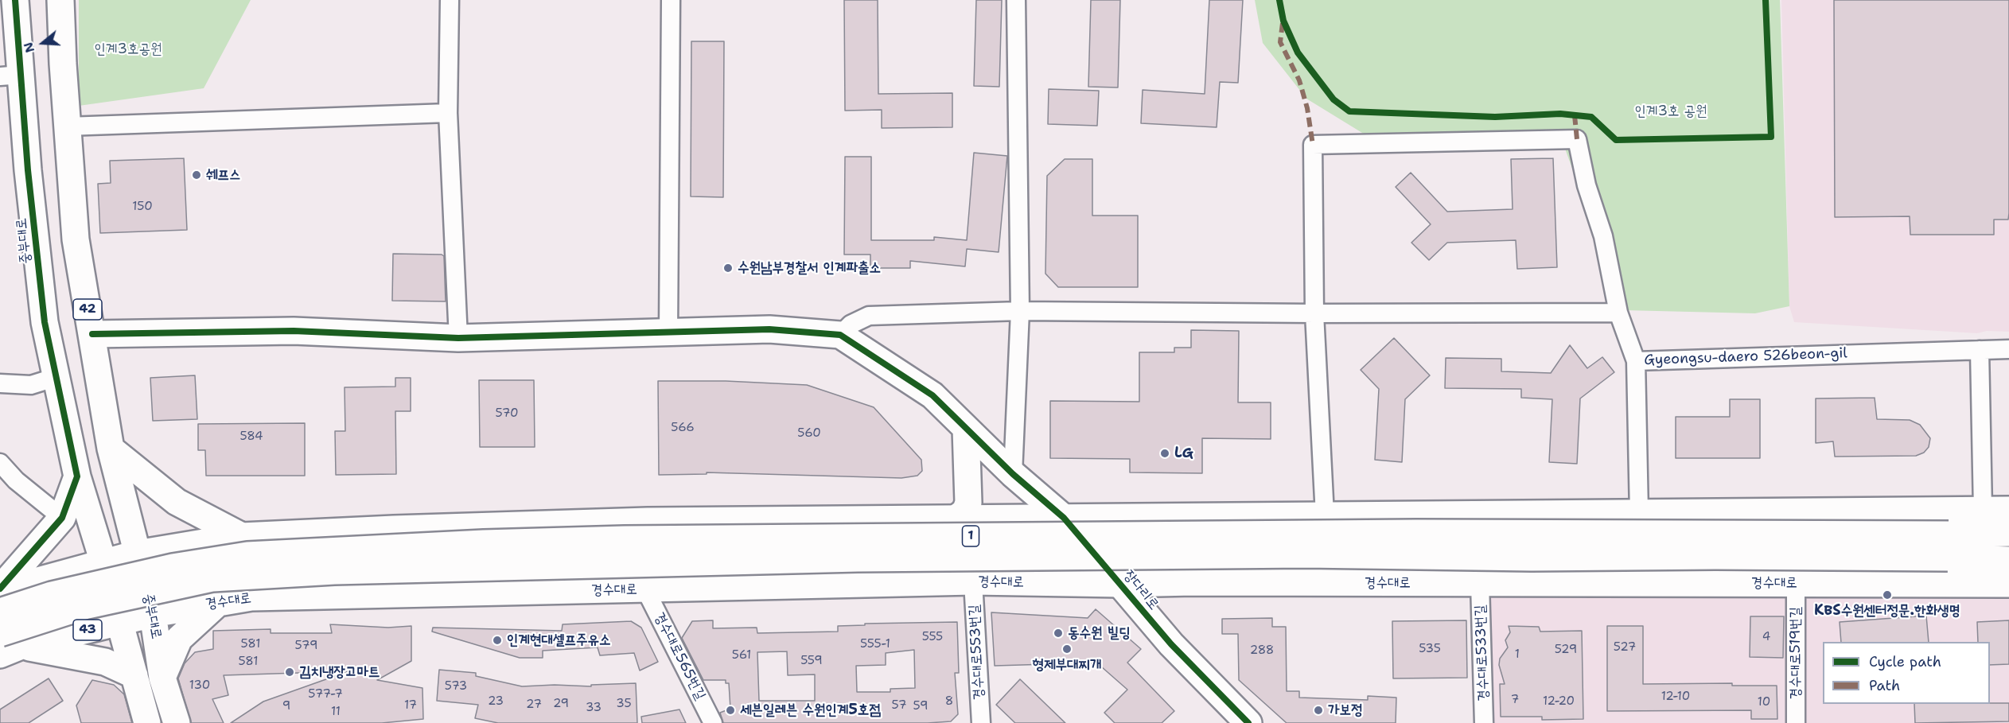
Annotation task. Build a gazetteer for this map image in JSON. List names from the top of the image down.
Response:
{
  "streets": {
    "main road": [
      "중부대로",
      "42",
      "1",
      "경수대로",
      "장다리로",
      "43"
    ],
    "street": [
      "Gyeongsu-daero 526beon-gil",
      "경수대로553번길",
      "경수대로533번길",
      "경수대로519번길",
      "경수대로565번길"
    ]
  },
  "crossings": [
    ["중부대로", "경수대로"],
    ["1", "경수대로"],
    ["경수대로", "장다리로"],
    ["경수대로", "경수대로553번길"],
    ["경수대로", "경수대로533번길"],
    ["경수대로", "경수대로519번길"],
    ["경수대로", "경수대로565번길"]
  ],
  "parks": ["인계3호공원", "인계3호 공원"],
  "places": [
    "쉐프스",
    "수원남부경찰서 인계파출소",
    "LG",
    "KBS수원센터정문.한화생명",
    "동수원 빌딩",
    "인계현대셀프주유소",
    "형제부대찌개",
    "김치냉장고마트",
    "세븐일레븐 수원인계5호점",
    "가보정"
  ],
  "house_numbers": [
    "150",
    "570",
    "566",
    "560",
    "584",
    "555",
    "4",
    "581",
    "555-1",
    "579",
    "527",
    "535",
    "529",
    "288",
    "1",
    "561",
    "559",
    "581",
    "130",
    "573",
    "577-7",
    "12-10",
    "7",
    "23",
    "8",
    "12-20",
    "10",
    "29",
    "35",
    "27",
    "17",
    "57",
    "9",
    "59",
    "33",
    "11"
  ],
  "legend": ["Cycle path", "Path"],
  "north": "left"
}
